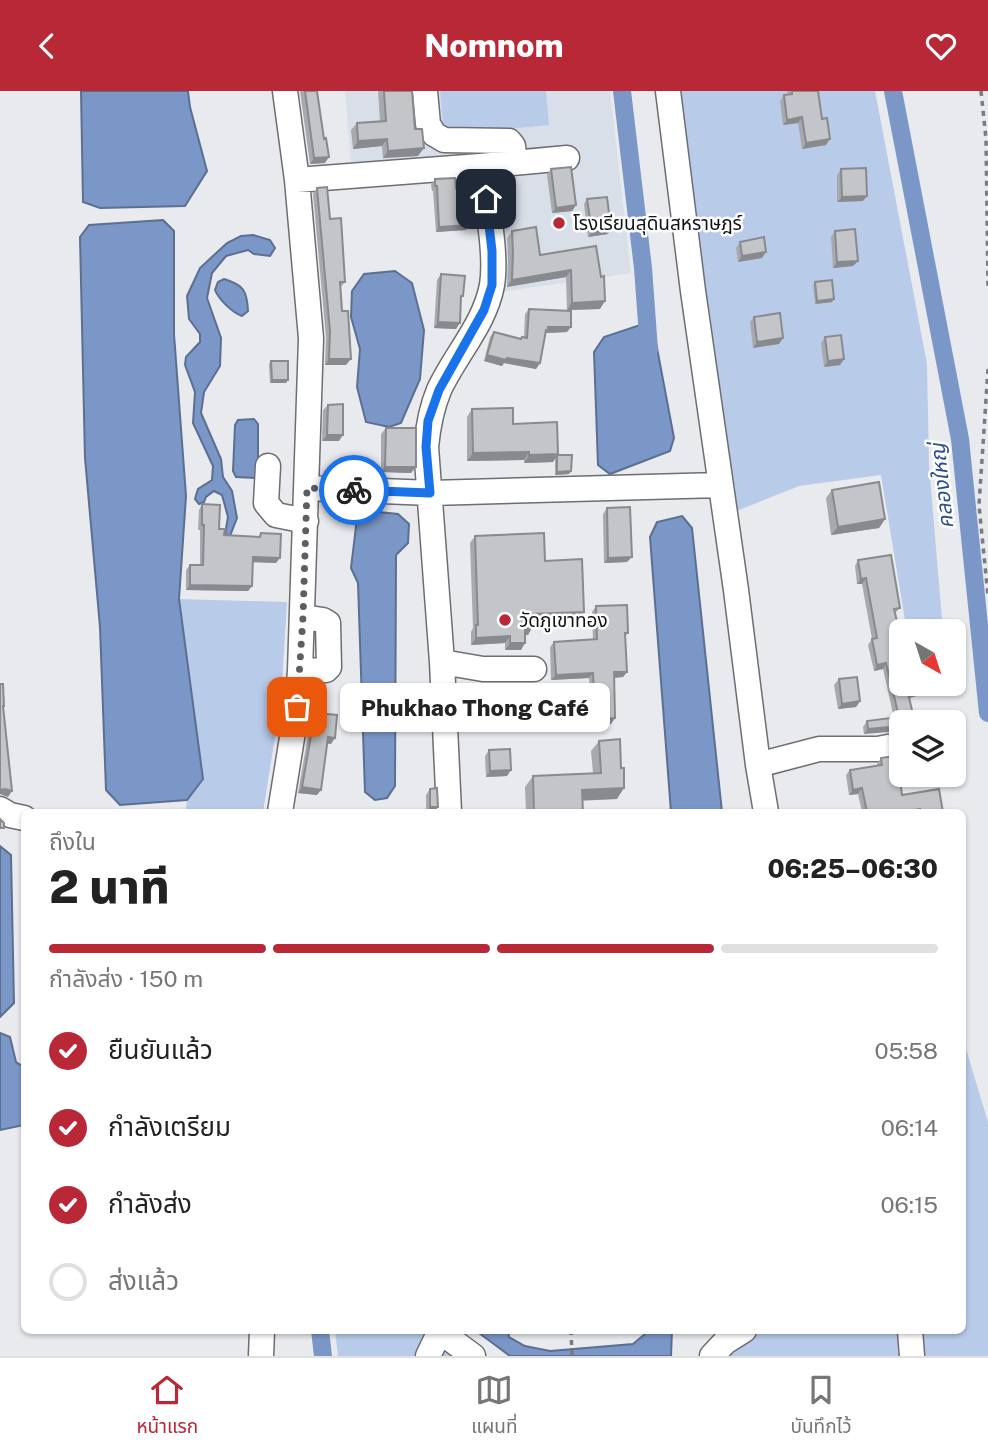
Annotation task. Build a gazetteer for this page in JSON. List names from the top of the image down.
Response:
{
  "water": ["คลองใหญ่"],
  "places": ["โรงเรียนสุดินสหราษฎร์", "วัดภูเขาทอง", "Phukhao Thong Café"],
  "north": "bottom right",
  "page": {
    "header": "Nomnom",
    "bubble": "Phukhao Thong Café",
    "heading": ["2 นาที", "ถึงใน", "06:25–06:30"],
    "bar": "กำลังส่ง · 150 m",
    "list": [
      ["ยืนยันแล้ว", "05:58"],
      ["กำลังเตรียม", "06:14"],
      ["กำลังส่ง", "06:15"],
      "ส่งแล้ว"
    ],
    "tabs": ["หน้าแรก", "แผนที่", "บันทึกไว้"]
  }
}
